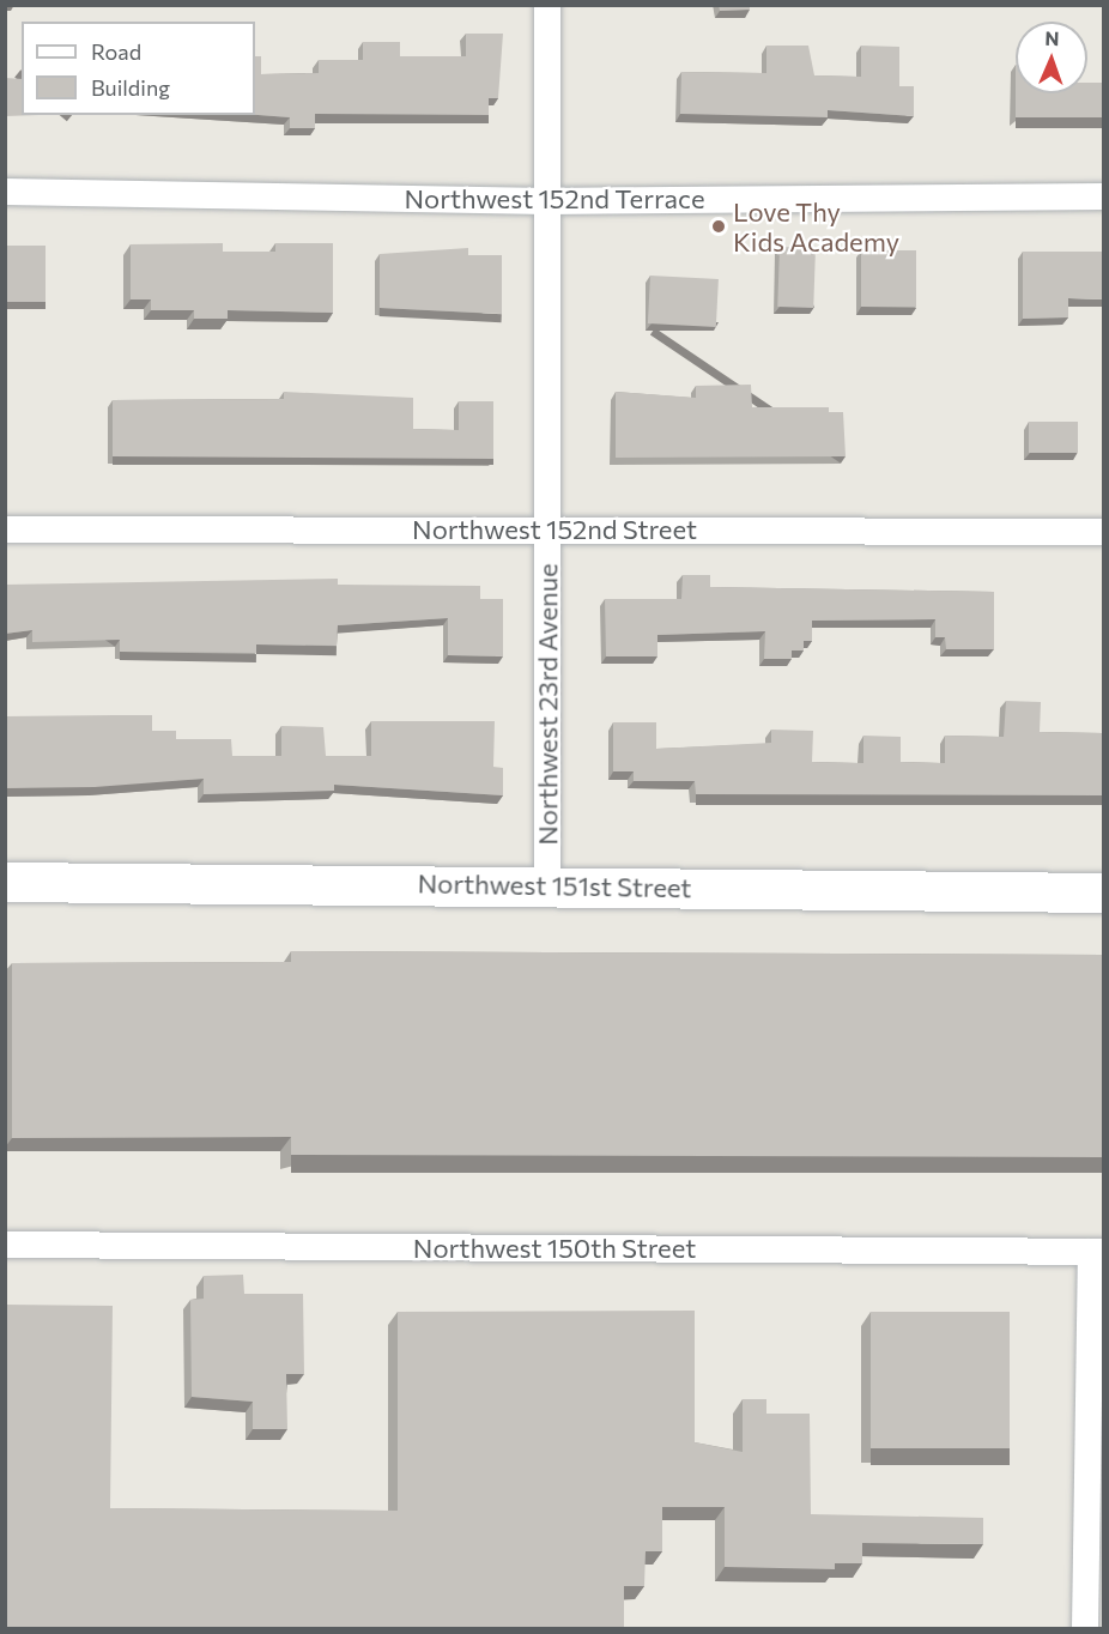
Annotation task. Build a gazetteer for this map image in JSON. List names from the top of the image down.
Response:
{
  "streets": {
    "street": [
      "Northwest 152nd Terrace",
      "Northwest 152nd Street",
      "Northwest 23rd Avenue",
      "Northwest 151st Street",
      "Northwest 150th Street"
    ]
  },
  "crossings": [
    ["Northwest 152nd Terrace", "Northwest 23rd Avenue"],
    ["Northwest 152nd Street", "Northwest 23rd Avenue"],
    ["Northwest 23rd Avenue", "Northwest 151st Street"]
  ],
  "places": ["Love Thy Kids Academy"],
  "legend": ["Road", "Building"],
  "north": "top"
}
